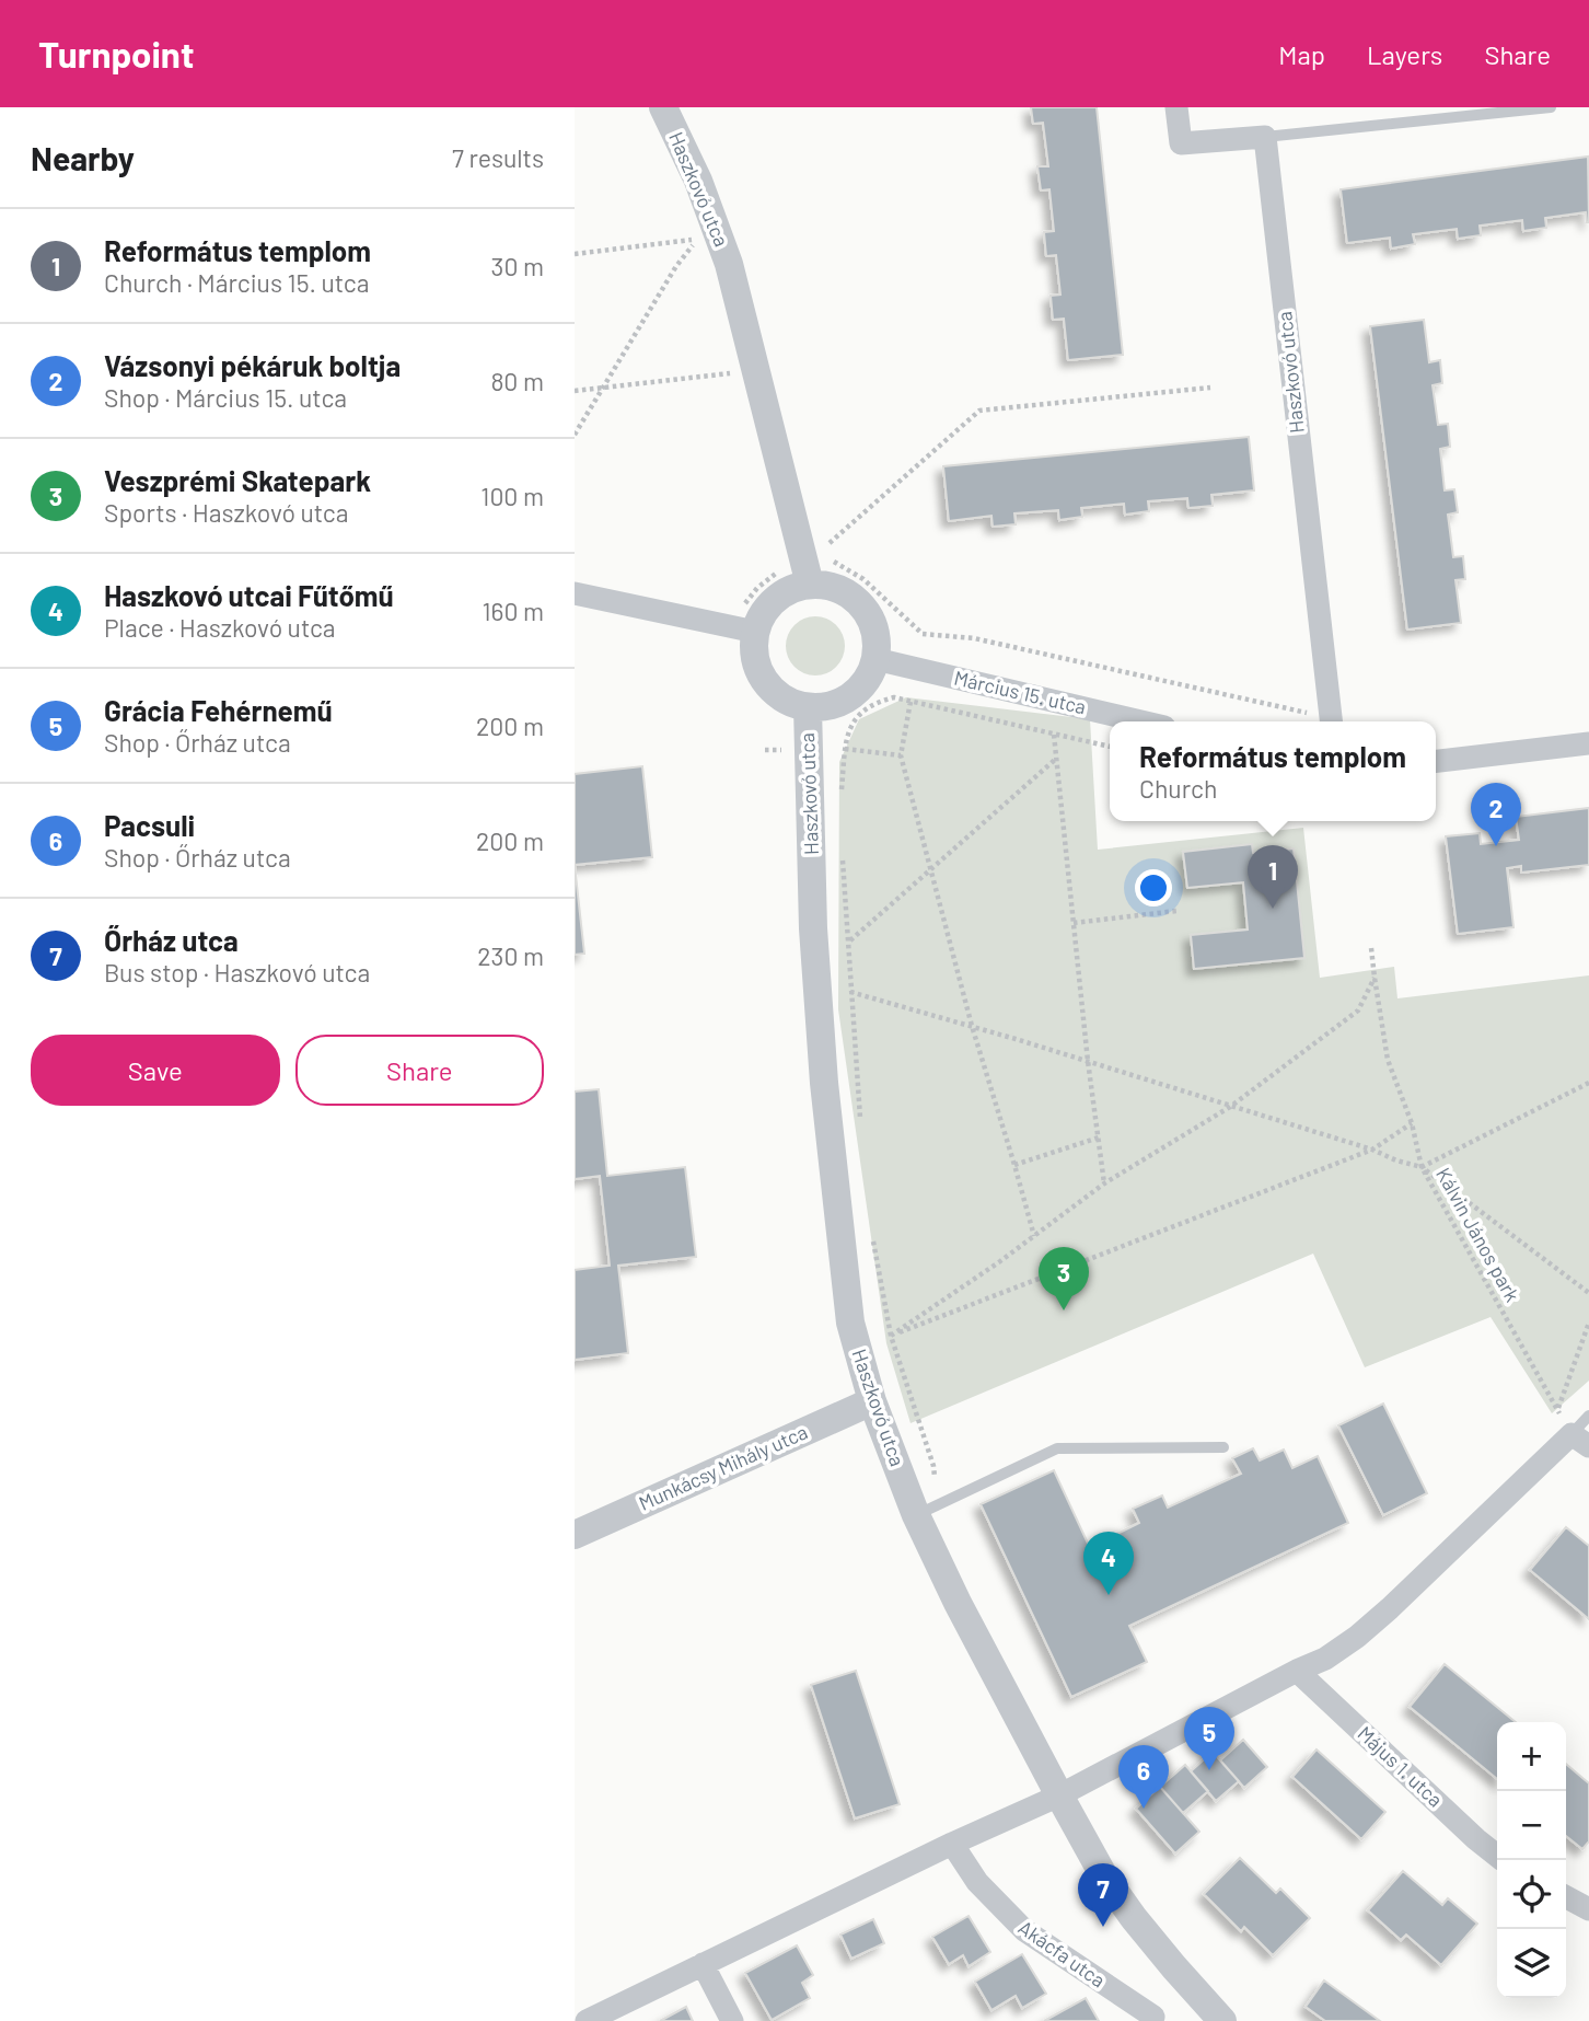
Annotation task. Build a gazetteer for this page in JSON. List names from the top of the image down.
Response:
{
  "streets": {
    "street": [
      "Haszkovó utca",
      "Március 15. utca",
      "Munkácsy Mihály utca",
      "Május 1. utca",
      "Akácfa utca"
    ],
    "path": ["Kálvin János park"]
  },
  "crossings": [
    ["Haszkovó utca", "Március 15. utca"],
    ["Haszkovó utca", "Munkácsy Mihály utca"]
  ],
  "page": {
    "header": "Turnpoint",
    "nav": ["Map", "Layers", "Share"],
    "heading": ["Nearby", "7 results"],
    "list": [
      {
        "mark": "1",
        "name": "Református templom",
        "note": "Church · Március 15. utca",
        "value": "30 m"
      },
      {
        "mark": "2",
        "name": "Vázsonyi pékáruk boltja",
        "note": "Shop · Március 15. utca",
        "value": "80 m"
      },
      {
        "mark": "3",
        "name": "Veszprémi Skatepark",
        "note": "Sports · Haszkovó utca",
        "value": "100 m"
      },
      {
        "mark": "4",
        "name": "Haszkovó utcai Fűtőmű",
        "note": "Place · Haszkovó utca",
        "value": "160 m"
      },
      {
        "mark": "5",
        "name": "Grácia Fehérnemű",
        "note": "Shop · Őrház utca",
        "value": "200 m"
      },
      {
        "mark": "6",
        "name": "Pacsuli",
        "note": "Shop · Őrház utca",
        "value": "200 m"
      },
      {
        "mark": "7",
        "name": "Őrház utca",
        "note": "Bus stop · Haszkovó utca",
        "value": "230 m"
      }
    ],
    "popup": ["Református templom", "Church"],
    "pins": [
      "2",
      "1",
      "3",
      "4",
      "5",
      "6",
      "7"
    ],
    "buttons": ["Save", "Share"],
    "map_buttons": ["+", "−"]
  }
}
